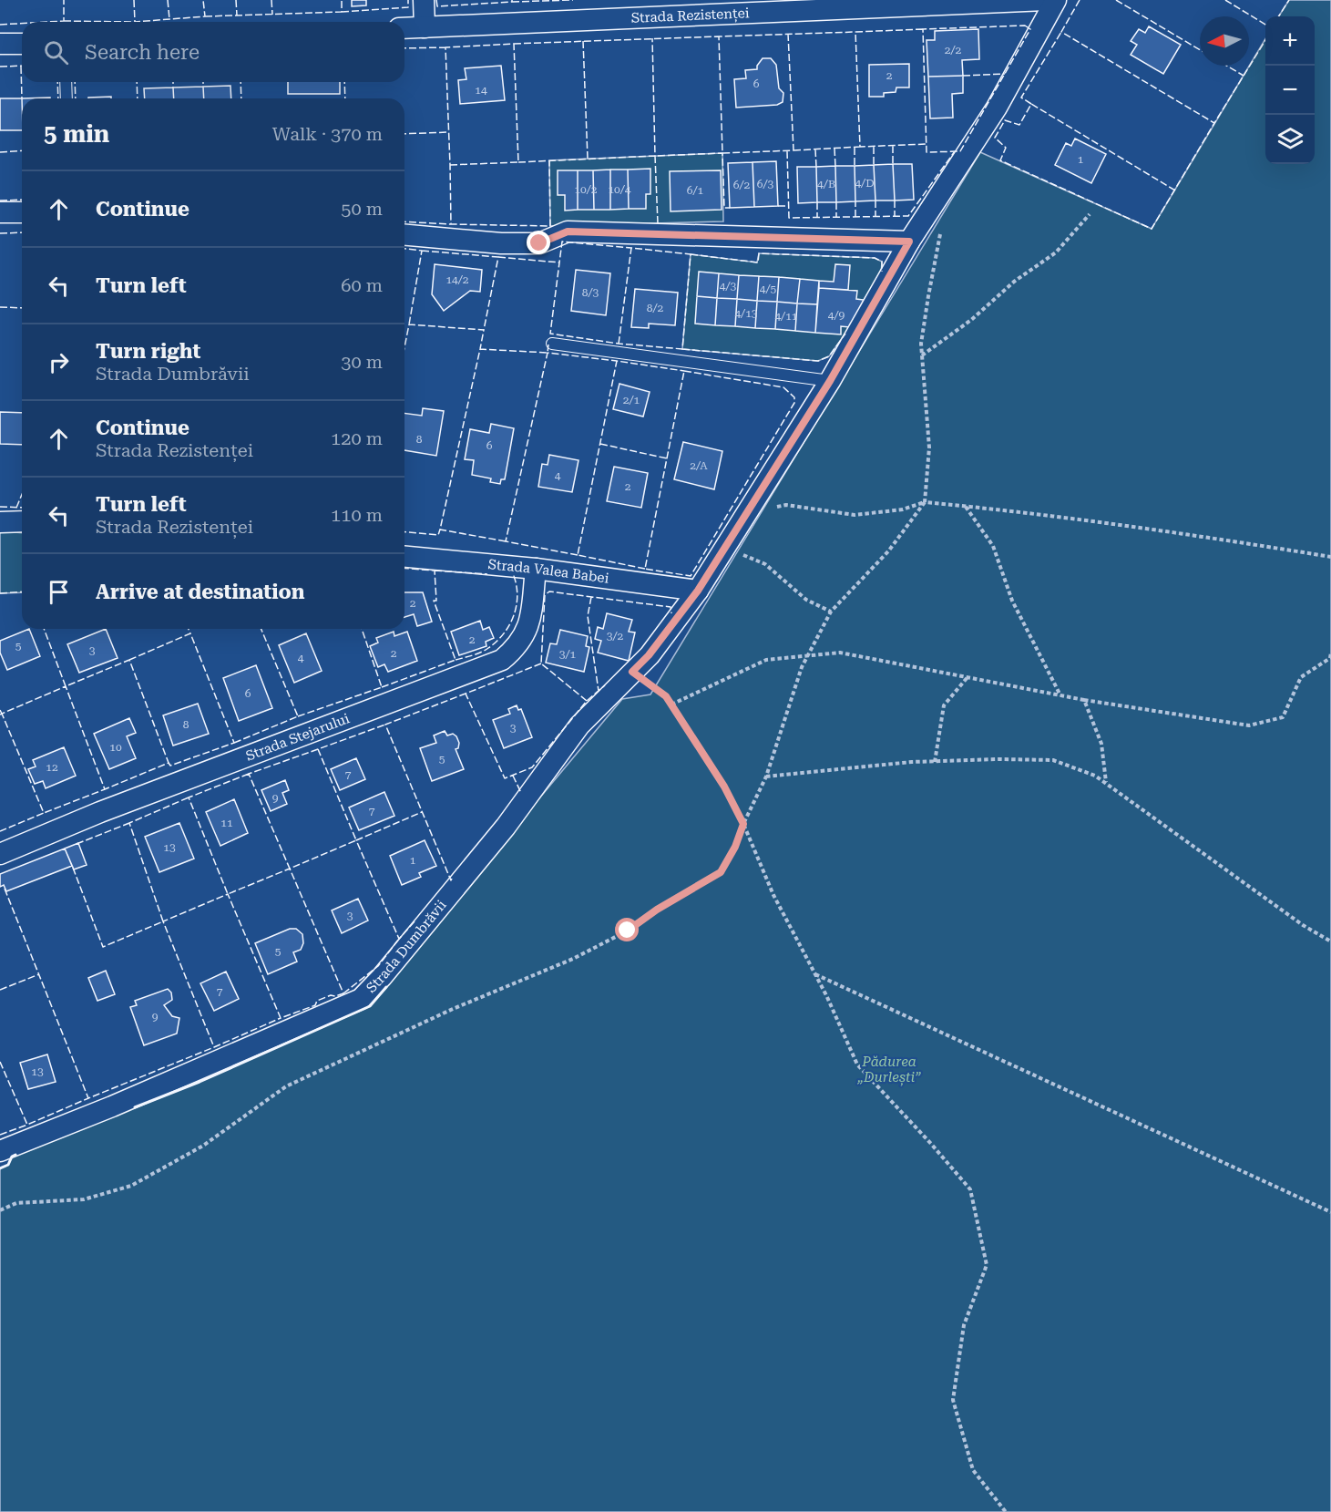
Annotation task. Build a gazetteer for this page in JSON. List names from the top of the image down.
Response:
{
  "streets": {
    "street": [
      "Strada Rezistenței",
      "Strada Valea Babei",
      "Strada Stejarului",
      "Strada Dumbrăvii"
    ]
  },
  "crossings": [
    ["Strada Valea Babei", "Strada Stejarului"],
    ["Strada Valea Babei", "Strada Dumbrăvii"]
  ],
  "parks": ["Pădurea „Durlești”"],
  "house_numbers": [
    "2/2",
    "2",
    "6",
    "14",
    "1",
    "4/D",
    "6/3",
    "4/B",
    "6/2",
    "10/2",
    "10/4",
    "6/1",
    "14/2",
    "4/3",
    "4/5",
    "8/3",
    "8/2",
    "4/13",
    "4/9",
    "4/11",
    "2/1",
    "8",
    "6",
    "2/A",
    "4",
    "2",
    "2",
    "3/2",
    "2",
    "5",
    "3",
    "2",
    "3/1",
    "4",
    "6",
    "8",
    "3",
    "10",
    "5",
    "12",
    "7",
    "9",
    "7",
    "11",
    "13",
    "1",
    "3",
    "5",
    "7",
    "9",
    "13"
  ],
  "north": "left",
  "page": {
    "map_buttons": ["+", "−"],
    "search": "Search here",
    "heading": ["5 min", "Walk · 370 m"],
    "list": [
      ["Continue", "50 m"],
      ["Turn left", "60 m"],
      ["Turn right", "Strada Dumbrăvii", "30 m"],
      ["Continue", "Strada Rezistenței", "120 m"],
      ["Turn left", "Strada Rezistenței", "110 m"],
      "Arrive at destination"
    ]
  }
}
